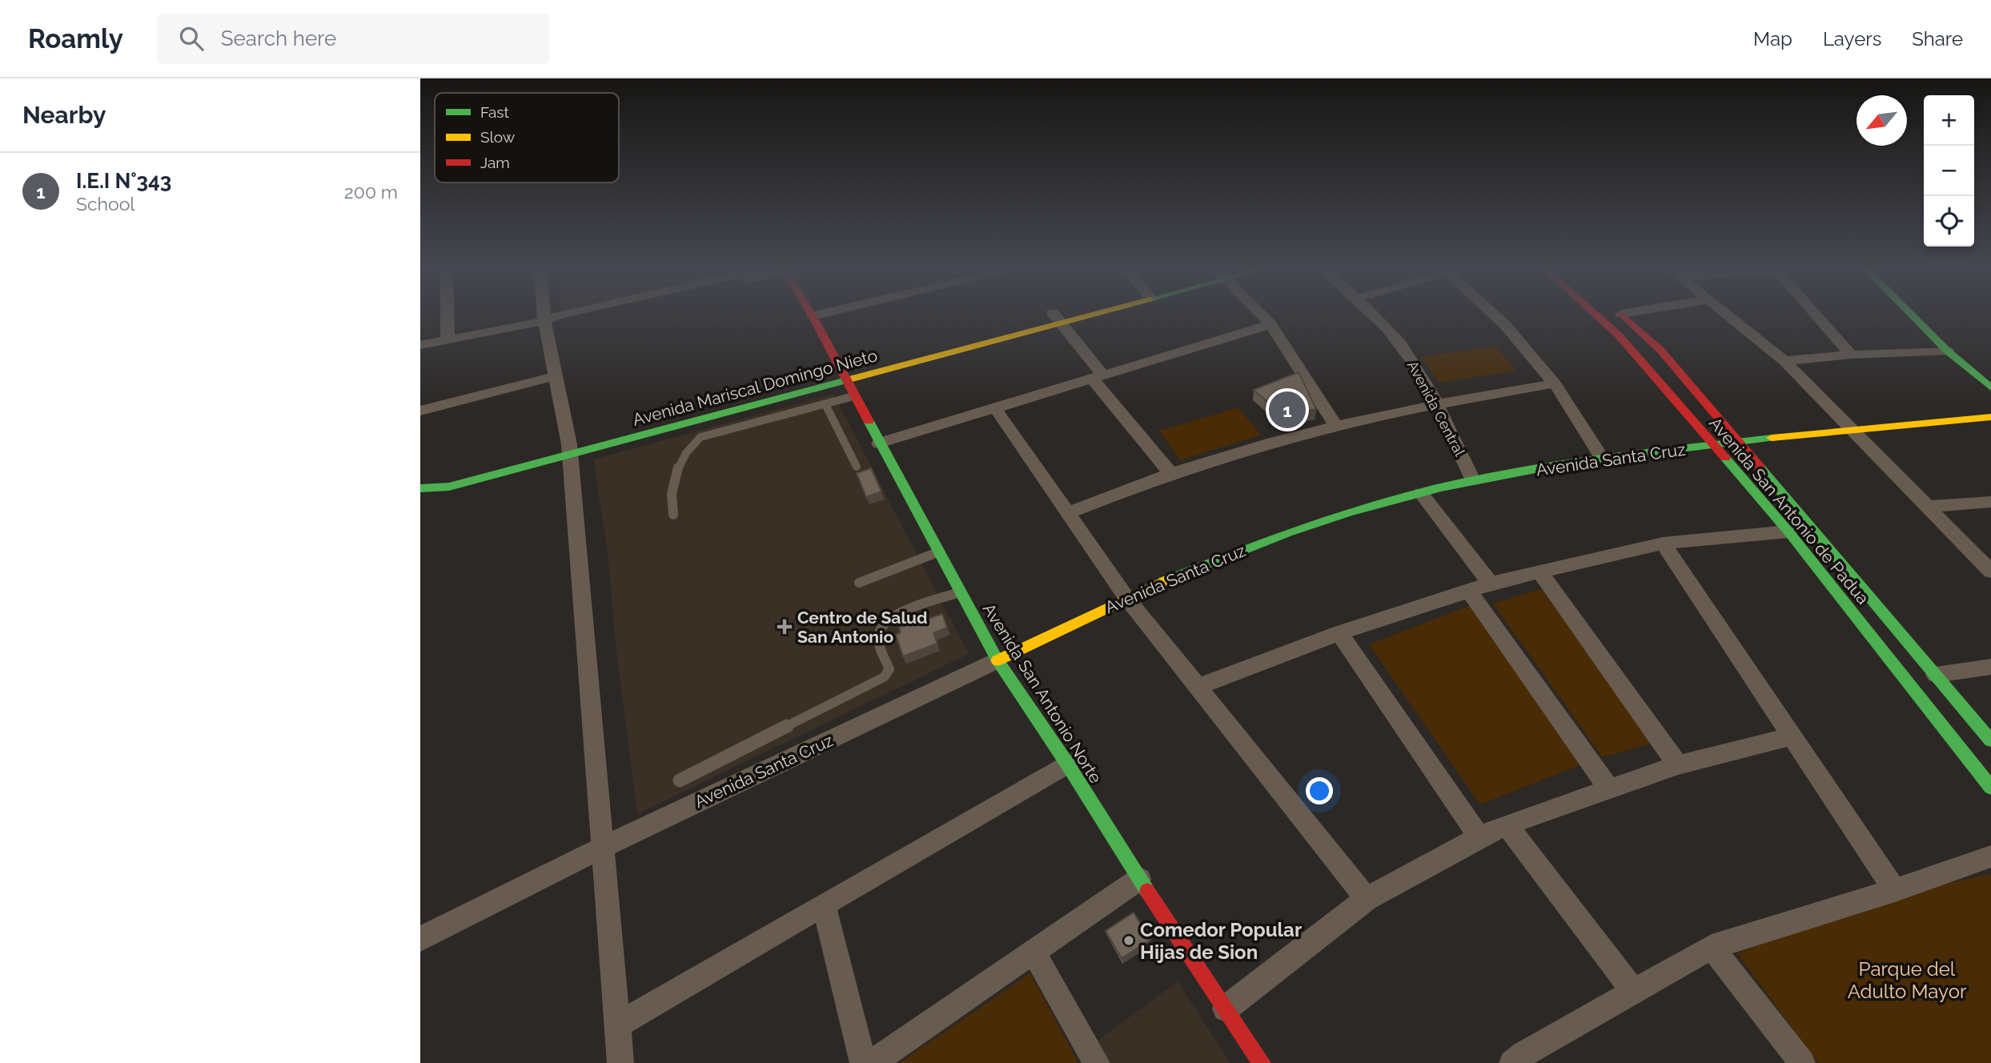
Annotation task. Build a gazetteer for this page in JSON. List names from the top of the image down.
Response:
{
  "streets": {
    "street": [
      "Avenida Mariscal Domingo Nieto",
      "Avenida Central",
      "Avenida Santa Cruz",
      "Avenida San Antonio de Padua",
      "Avenida San Antonio Norte"
    ]
  },
  "crossings": [
    ["Avenida Mariscal Domingo Nieto", "Avenida San Antonio Norte"],
    ["Avenida Central", "Avenida Santa Cruz"],
    ["Avenida Santa Cruz", "Avenida San Antonio de Padua"],
    ["Avenida Santa Cruz", "Avenida San Antonio Norte"]
  ],
  "parks": ["Parque del Adulto Mayor"],
  "places": {
    "health": ["Centro de Salud San Antonio"],
    "other": ["Comedor Popular Hijas de Sion"]
  },
  "legend": ["Fast", "Slow", "Jam"],
  "north": "bottom left",
  "page": {
    "header": "Roamly",
    "search": "Search here",
    "nav": ["Map", "Layers", "Share"],
    "heading": "Nearby",
    "map_buttons": ["+", "−"],
    "list": [
      {
        "mark": "1",
        "name": "I.E.I N°343",
        "note": "School",
        "value": "200 m"
      }
    ],
    "pins": "1"
  }
}
